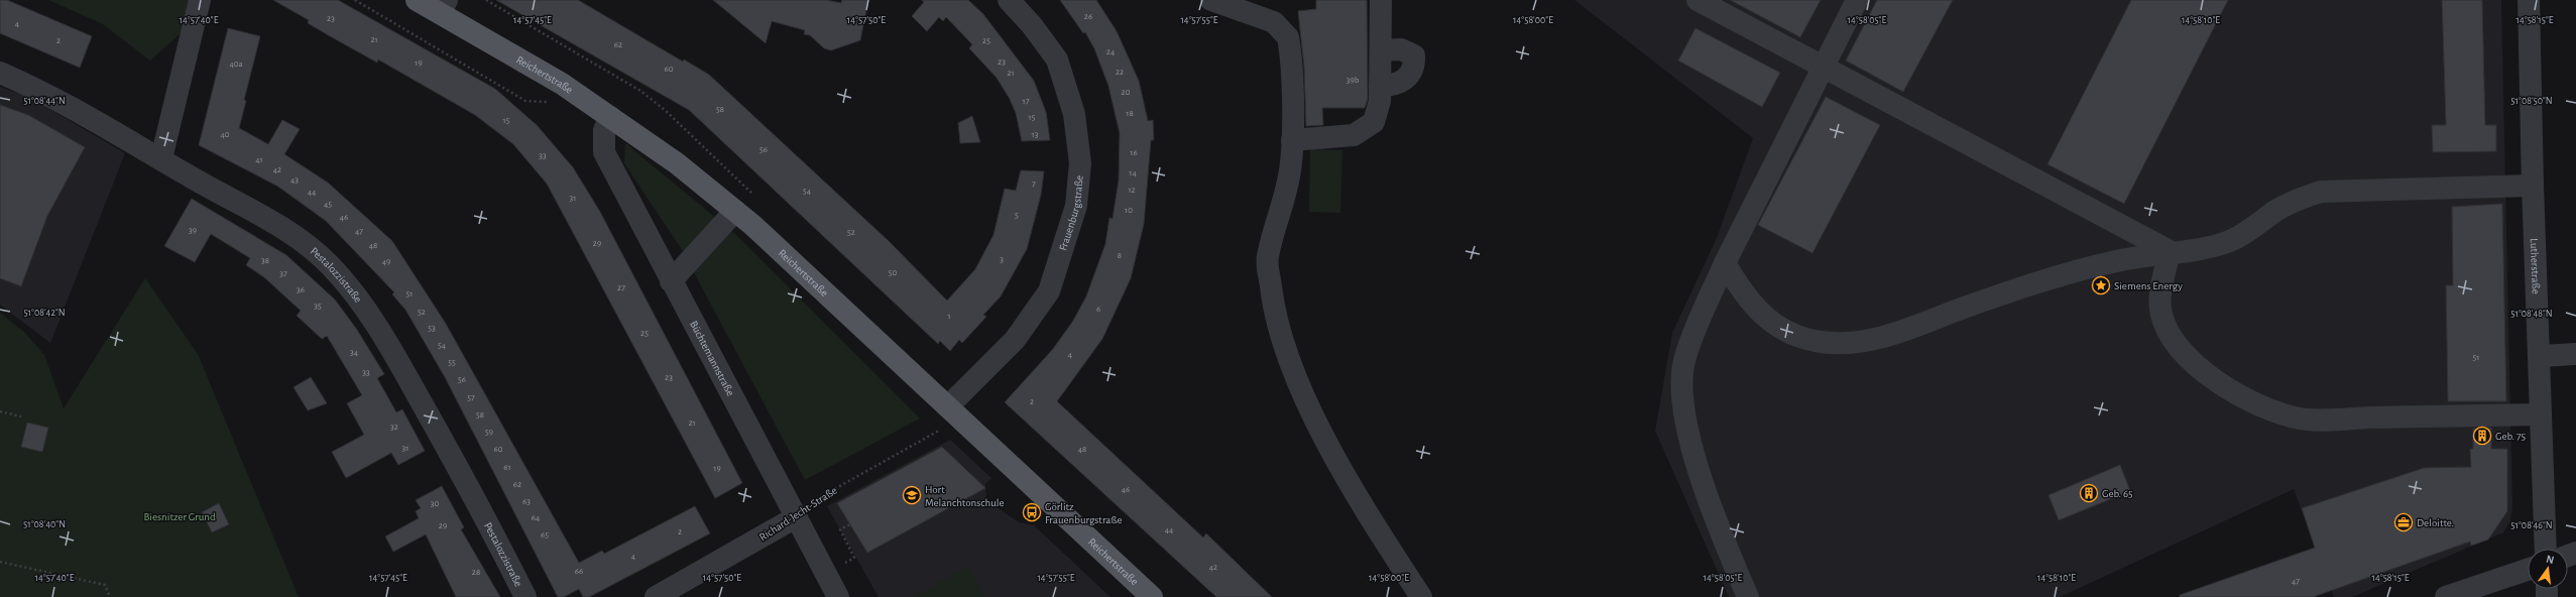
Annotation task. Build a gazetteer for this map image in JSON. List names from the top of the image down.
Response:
{
  "streets": {
    "main road": ["Reichertstraße"],
    "street": [
      "Frauenburgstraße",
      "Lutherstraße",
      "Pestalozzistraße",
      "Büchtemannstraße",
      "Richard-Jecht-Straße"
    ]
  },
  "crossings": [
    ["Reichertstraße", "Frauenburgstraße"],
    ["Reichertstraße", "Büchtemannstraße"],
    ["Reichertstraße", "Richard-Jecht-Straße"],
    ["Frauenburgstraße", "Richard-Jecht-Straße"],
    ["Büchtemannstraße", "Richard-Jecht-Straße"]
  ],
  "parks": ["Biesnitzer Grund"],
  "places": {
    "place": ["Siemens Energy"],
    "building": ["Geb. 75", "Geb. 65"],
    "school or university": ["Hort Melanchtonschule"],
    "bus stop": ["Görlitz Frauenburgstraße"],
    "office": ["Deloitte."]
  },
  "house_numbers": [
    "26",
    "23",
    "4",
    "21",
    "2",
    "25",
    "62",
    "24",
    "23",
    "19",
    "40a",
    "60",
    "22",
    "21",
    "39b",
    "20",
    "17",
    "58",
    "18",
    "15",
    "15",
    "40",
    "13",
    "56",
    "16",
    "33",
    "41",
    "42",
    "14",
    "43",
    "7",
    "12",
    "54",
    "44",
    "31",
    "45",
    "10",
    "5",
    "46",
    "39",
    "47",
    "52",
    "29",
    "48",
    "8",
    "3",
    "38",
    "49",
    "50",
    "37",
    "27",
    "36",
    "51",
    "35",
    "6",
    "52",
    "1",
    "53",
    "25",
    "54",
    "34",
    "4",
    "51",
    "55",
    "33",
    "23",
    "56",
    "57",
    "2",
    "58",
    "21",
    "32",
    "59",
    "31",
    "60",
    "48",
    "61",
    "19",
    "62",
    "46",
    "63",
    "30",
    "64",
    "29",
    "44",
    "2",
    "65",
    "4",
    "42",
    "66",
    "28",
    "47"
  ],
  "north": "top",
  "coordinates": [
    "14°57'55\"E",
    "14°58'05\"E",
    "14°58'10\"E",
    "14°58'15\"E",
    "14°57'40\"E",
    "14°57'45\"E",
    "14°57'50\"E",
    "14°58'00\"E",
    "51°08'44\"N",
    "51°08'50\"N",
    "51°08'42\"N",
    "51°08'48\"N",
    "51°08'40\"N",
    "51°08'46\"N"
  ]
}
